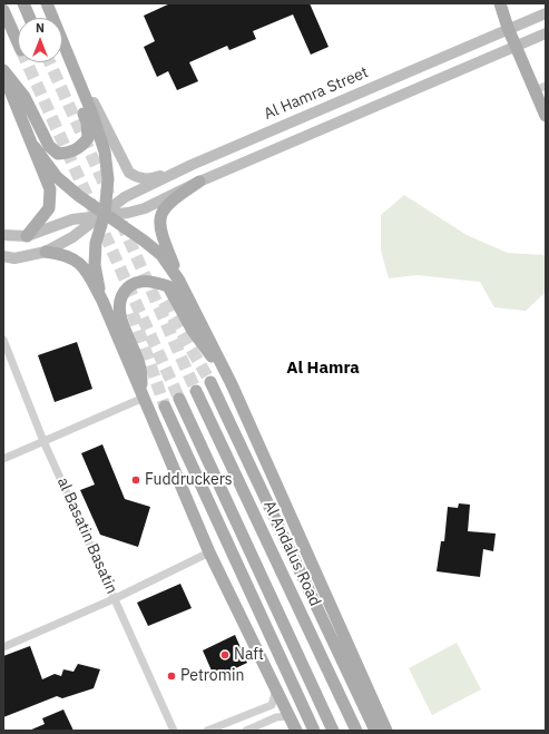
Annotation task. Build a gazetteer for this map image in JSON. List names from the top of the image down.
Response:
{
  "streets": {
    "main road": ["Al Hamra Street", "Al Andalus Road"],
    "street": ["al Basatin Basatin"]
  },
  "districts": ["Al Hamra"],
  "places": ["Fuddruckers", "Naft", "Petromin"],
  "north": "top"
}
